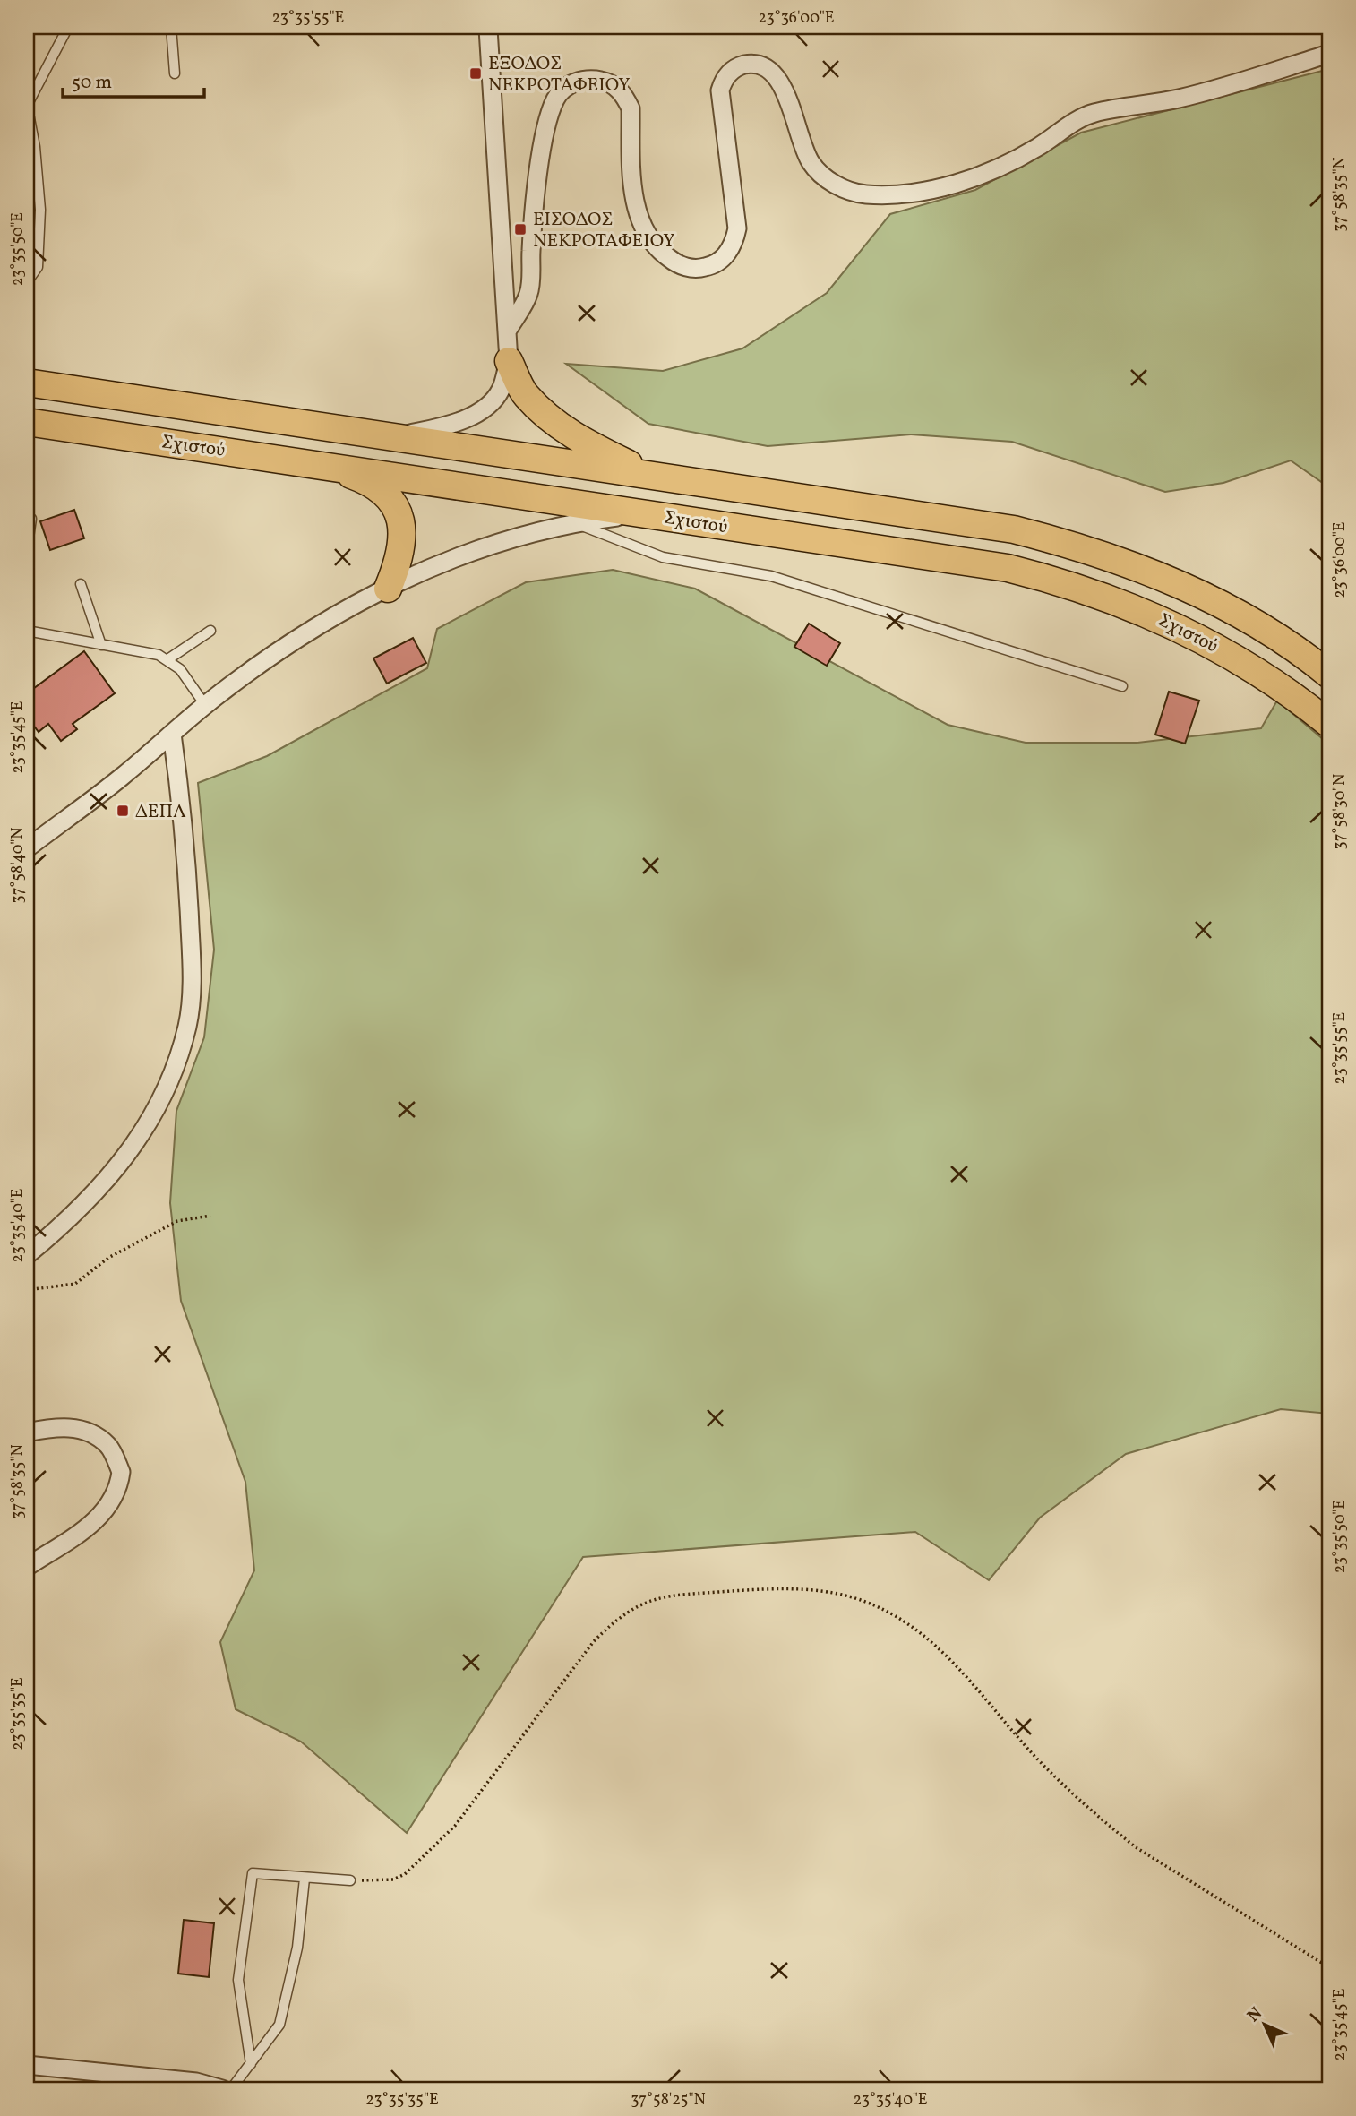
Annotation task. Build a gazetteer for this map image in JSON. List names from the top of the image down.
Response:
{
  "streets": {
    "main road": ["Σχιστού"]
  },
  "places": {
    "transit": ["ΕΞΟΔΟΣ ΝΕΚΡΟΤΑΦΕΙΟΥ", "ΕΙΣΟΔΟΣ ΝΕΚΡΟΤΑΦΕΙΟΥ", "ΔΕΠΑ"]
  },
  "scale_bar": "50 m",
  "north": "top left",
  "coordinates": [
    "23°35'55\"E",
    "23°36'00\"E",
    "37°58'35\"N",
    "23°35'50\"E",
    "23°35'45\"E",
    "37°58'30\"N",
    "37°58'40\"N",
    "23°35'40\"E",
    "23°35'35\"E",
    "37°58'25\"N"
  ]
}
